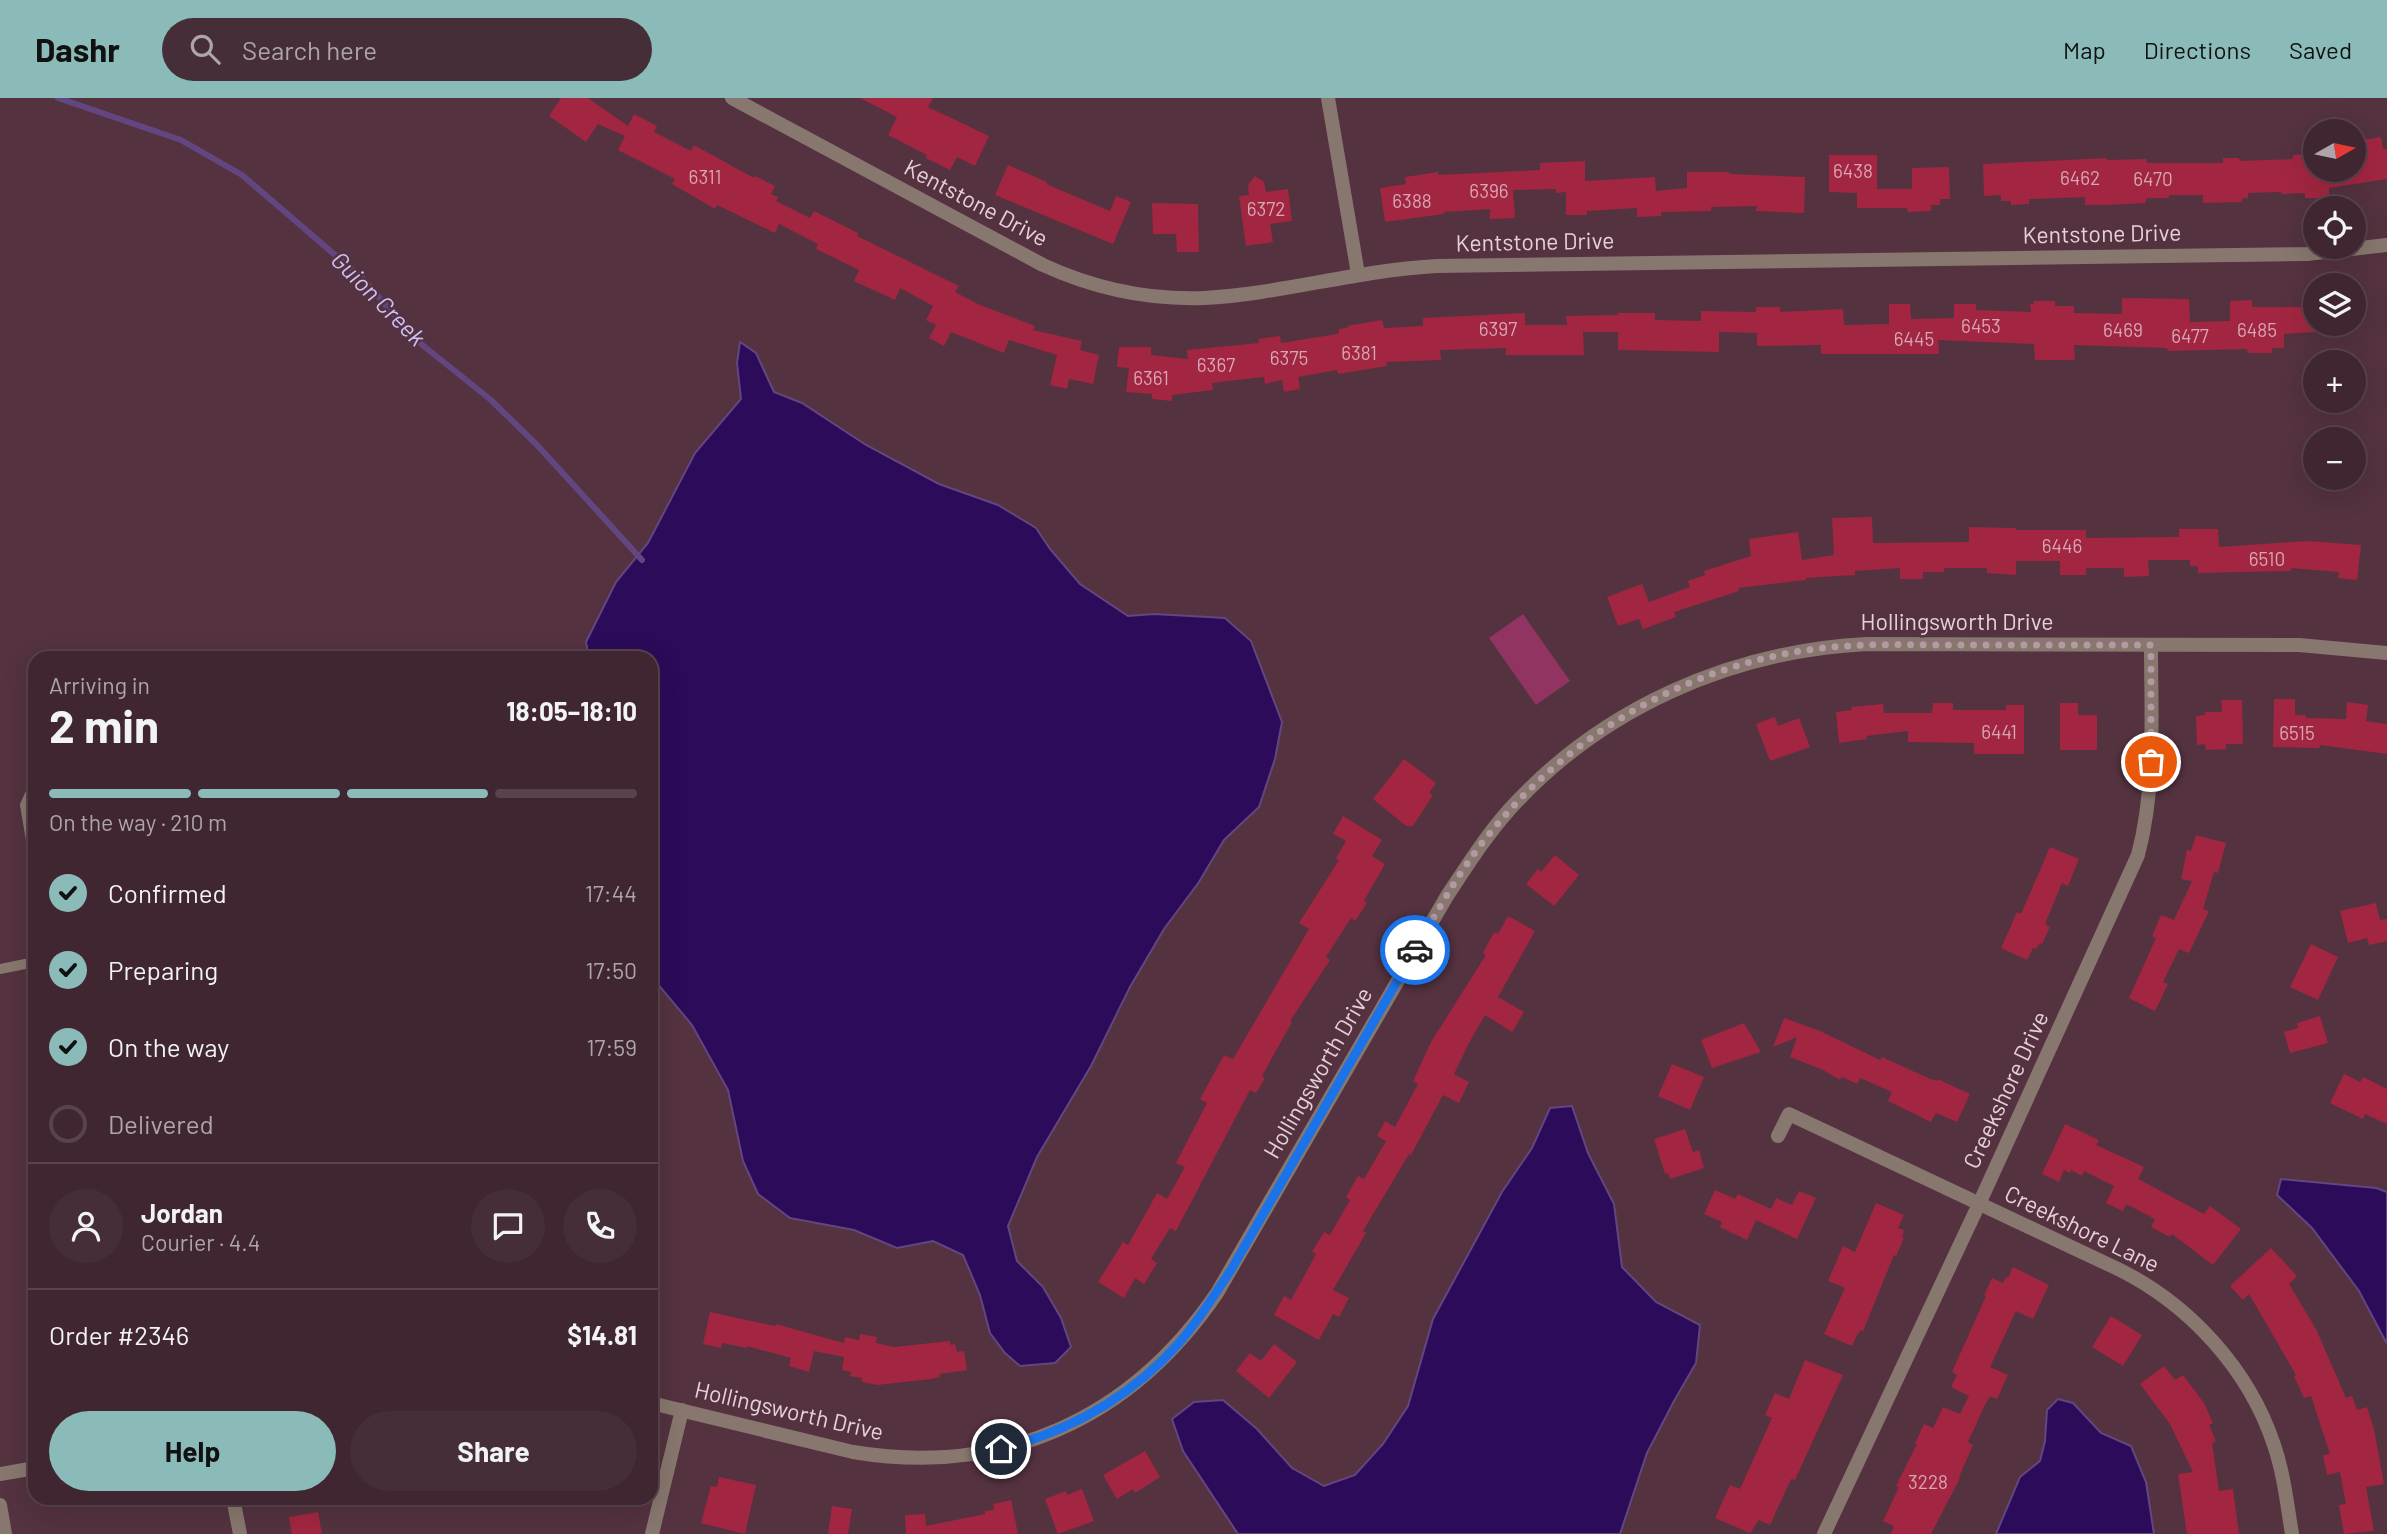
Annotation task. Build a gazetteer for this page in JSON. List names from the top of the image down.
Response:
{
  "streets": {
    "street": [
      "Kentstone Drive",
      "Hollingsworth Drive",
      "Creekshore Drive",
      "Creekshore Lane"
    ]
  },
  "crossings": [
    ["Hollingsworth Drive", "Creekshore Drive"],
    ["Creekshore Drive", "Creekshore Lane"]
  ],
  "water": ["Guion Creek"],
  "house_numbers": [
    "6438",
    "6311",
    "6462",
    "6470",
    "6396",
    "6388",
    "6372",
    "6453",
    "6397",
    "6469",
    "6485",
    "6477",
    "6445",
    "6381",
    "6375",
    "6367",
    "6361",
    "6446",
    "6510",
    "6441",
    "6515",
    "3228"
  ],
  "north": "right",
  "page": {
    "header": "Dashr",
    "search": "Search here",
    "nav": ["Map", "Directions", "Saved"],
    "map_buttons": ["+", "−"],
    "heading": ["2 min", "Arriving in", "18:05–18:10"],
    "panel": [
      "Jordan",
      "Courier · 4.4",
      "Order #2346",
      "$14.81"
    ],
    "bar": "On the way · 210 m",
    "list": [
      ["Confirmed", "17:44"],
      ["Preparing", "17:50"],
      ["On the way", "17:59"],
      "Delivered"
    ],
    "buttons": ["Help", "Share"]
  }
}
